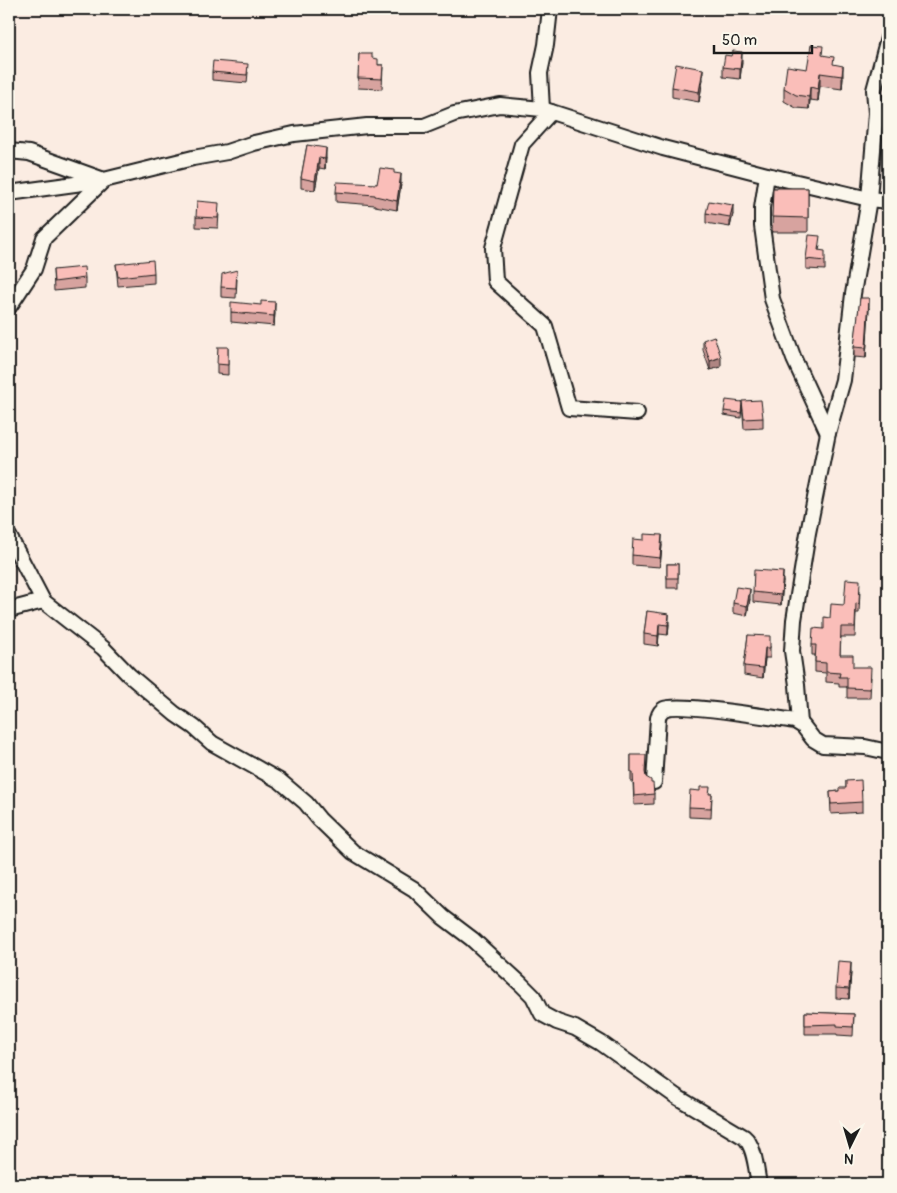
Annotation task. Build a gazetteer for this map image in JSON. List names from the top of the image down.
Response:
{
  "scale_bar": "50 m",
  "north": "bottom"
}
